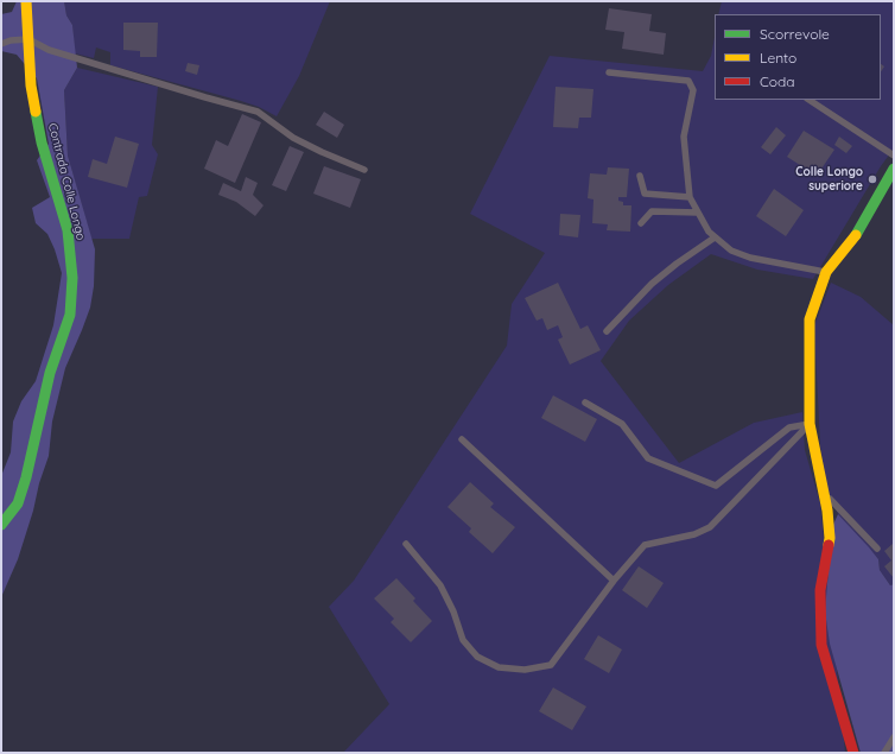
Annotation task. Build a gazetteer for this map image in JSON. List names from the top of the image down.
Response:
{
  "streets": {
    "street": ["Contrada Colle Longo"]
  },
  "places": ["Colle Longo superiore"],
  "legend": ["Scorrevole", "Lento", "Coda"]
}
